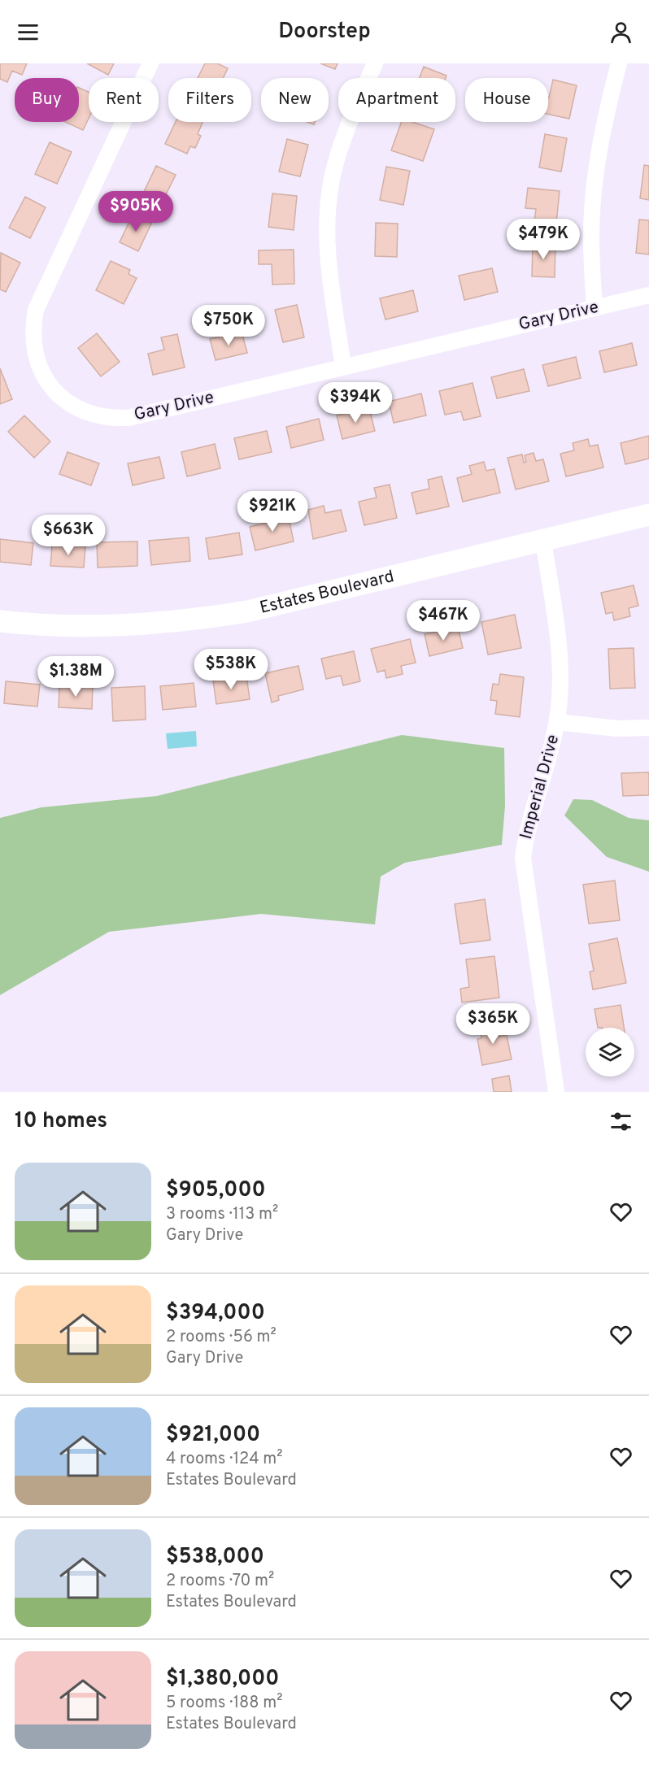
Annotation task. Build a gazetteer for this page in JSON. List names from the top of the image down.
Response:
{
  "streets": {
    "street": ["Gary Drive", "Estates Boulevard", "Imperial Drive"]
  },
  "crossings": [
    ["Estates Boulevard", "Imperial Drive"]
  ],
  "page": {
    "header": "Doorstep",
    "chip": [
      "Buy",
      "Rent",
      "Filters",
      "New",
      "Apartment",
      "House"
    ],
    "price": [
      "$905K",
      "$479K",
      "$750K",
      "$394K",
      "$921K",
      "$663K",
      "$467K",
      "$538K",
      "$1.38M",
      "$365K"
    ],
    "heading": "10 homes",
    "list": [
      {
        "name": "$905,000",
        "note": "3 rooms · 113 m² · Gary Drive"
      },
      {
        "name": "$394,000",
        "note": "2 rooms · 56 m² · Gary Drive"
      },
      {
        "name": "$921,000",
        "note": "4 rooms · 124 m² · Estates Boulevard"
      },
      {
        "name": "$538,000",
        "note": "2 rooms · 70 m² · Estates Boulevard"
      },
      {
        "name": "$1,380,000",
        "note": "5 rooms · 188 m² · Estates Boulevard"
      }
    ]
  }
}
